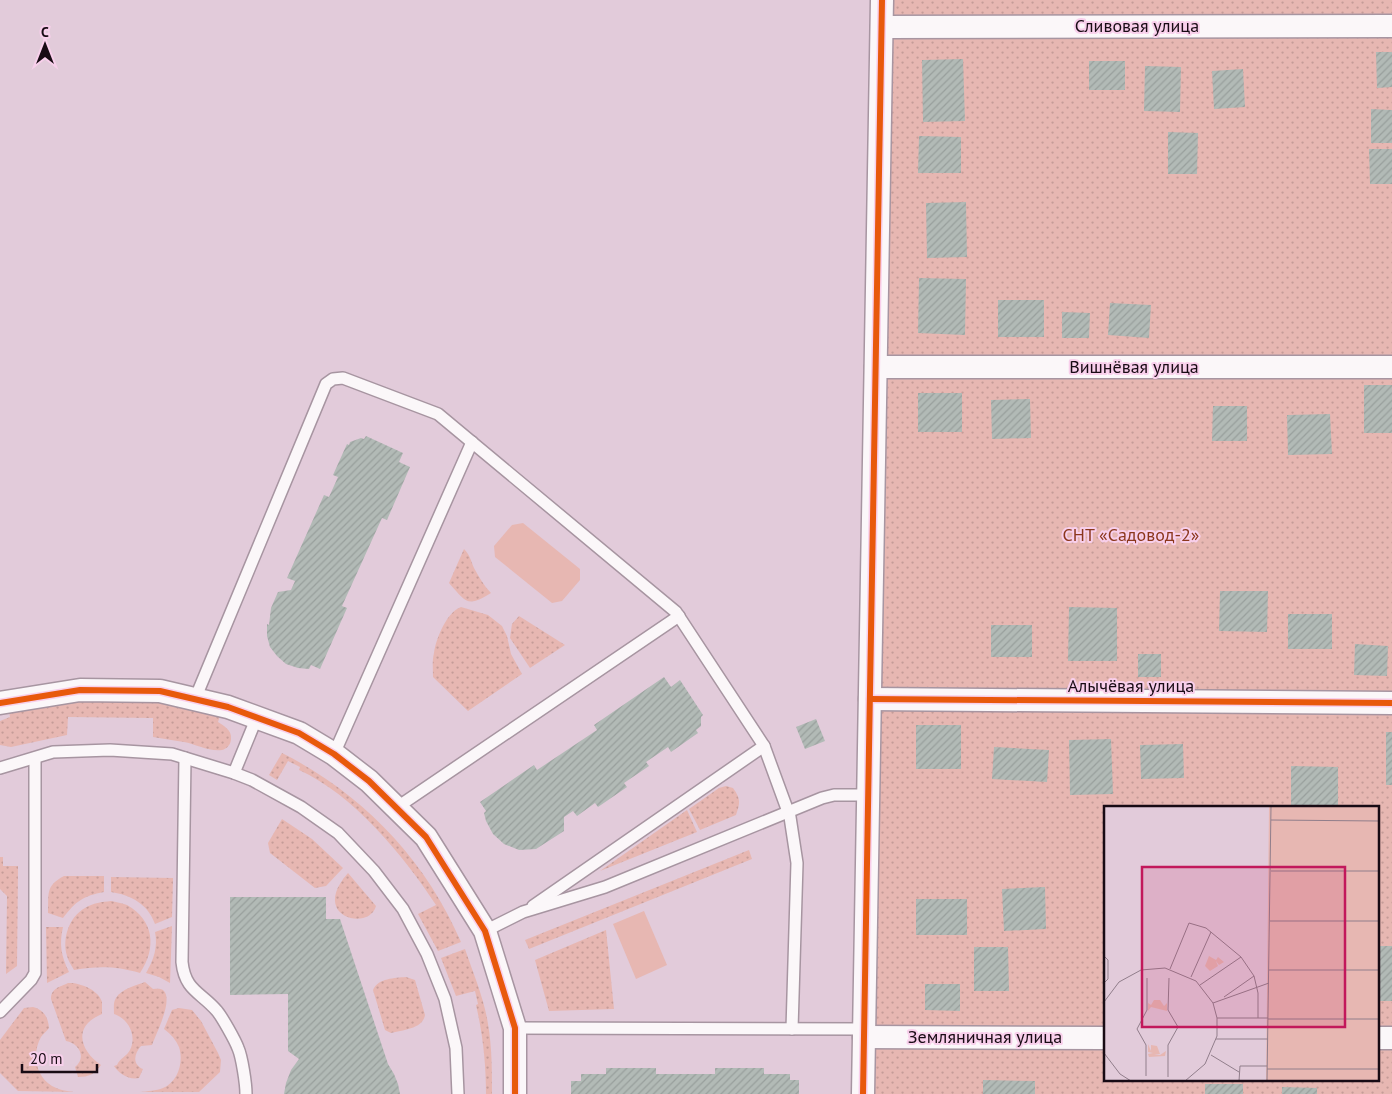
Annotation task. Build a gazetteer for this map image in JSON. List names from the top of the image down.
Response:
{
  "streets": {
    "street": [
      "Сливовая улица",
      "Вишнёвая улица",
      "Алычёвая улица",
      "Земляничная улица"
    ]
  },
  "parks": ["СНТ «Садовод-2»"],
  "scale_bar": "20 m",
  "north": "top"
}
